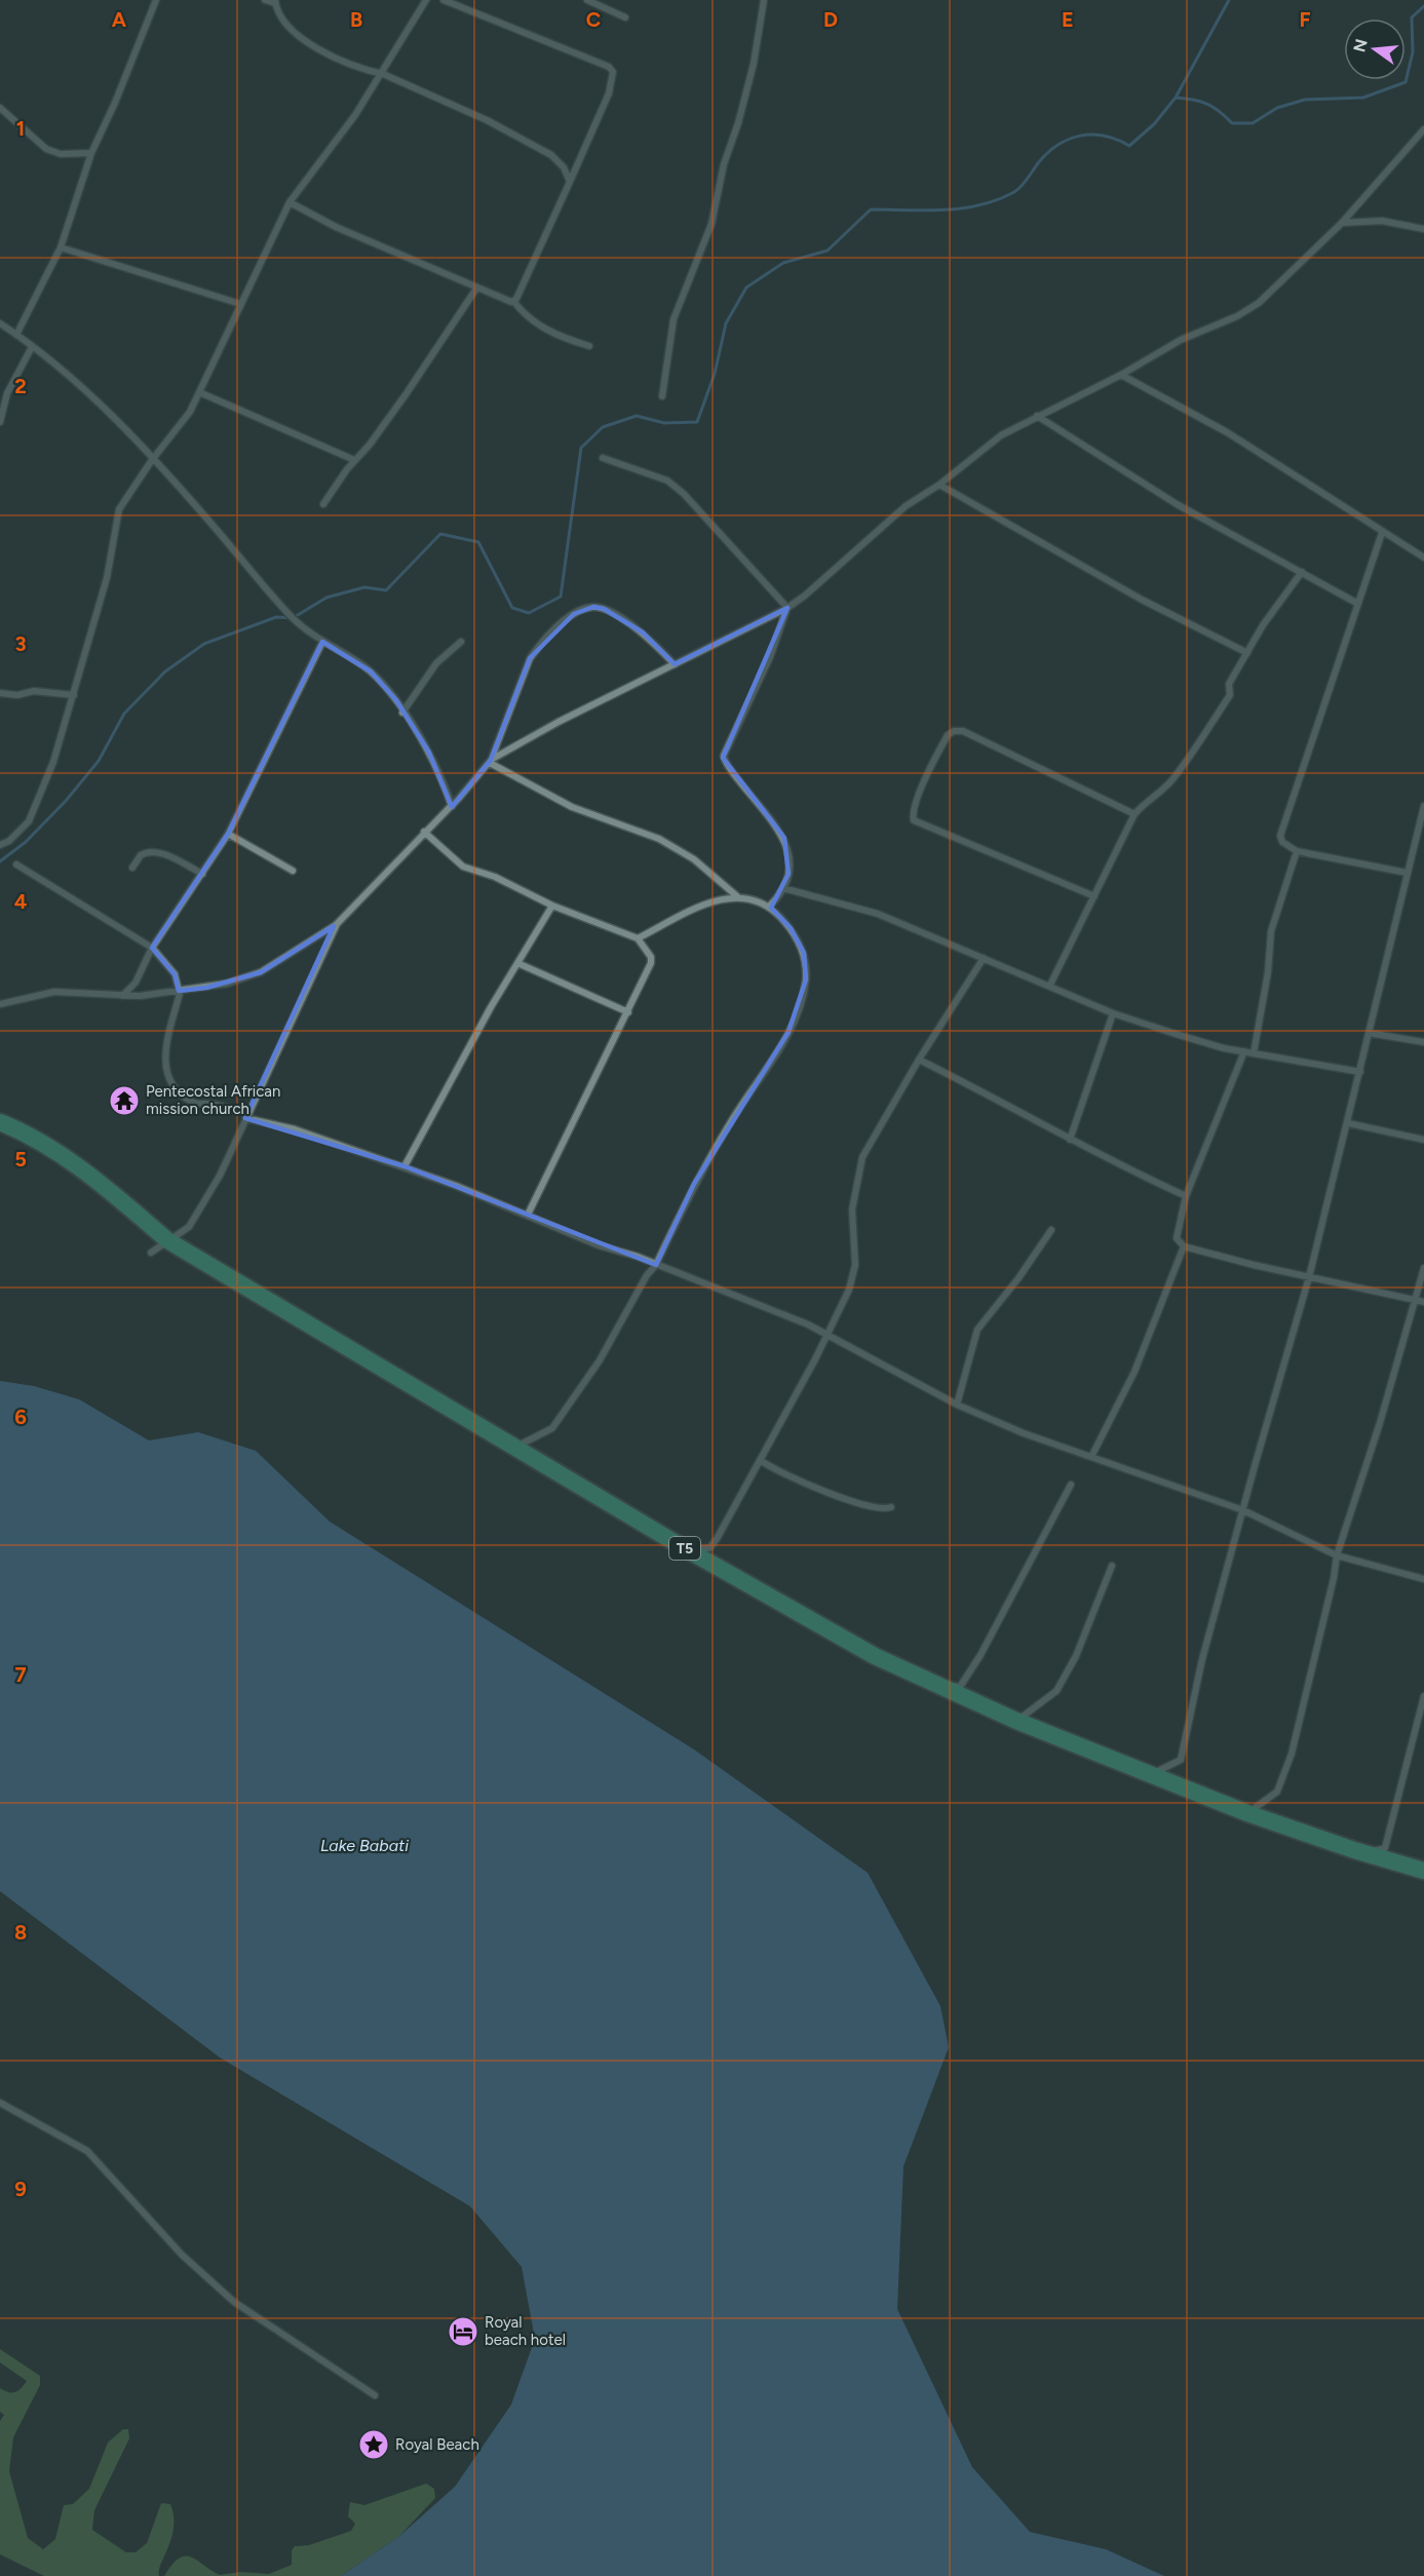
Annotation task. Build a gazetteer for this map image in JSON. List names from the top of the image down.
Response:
{
  "streets": {
    "highway": ["T5"]
  },
  "water": ["Lake Babati"],
  "places": {
    "temple": ["Pentecostal African mission church"],
    "hotel": ["Royal beach hotel"],
    "place": ["Royal Beach"]
  },
  "north": "left",
  "grid": {
    "columns": [
      "A",
      "B",
      "C",
      "D",
      "E",
      "F"
    ],
    "rows": [
      "1",
      "2",
      "3",
      "4",
      "5",
      "6",
      "7",
      "8",
      "9"
    ]
  }
}
